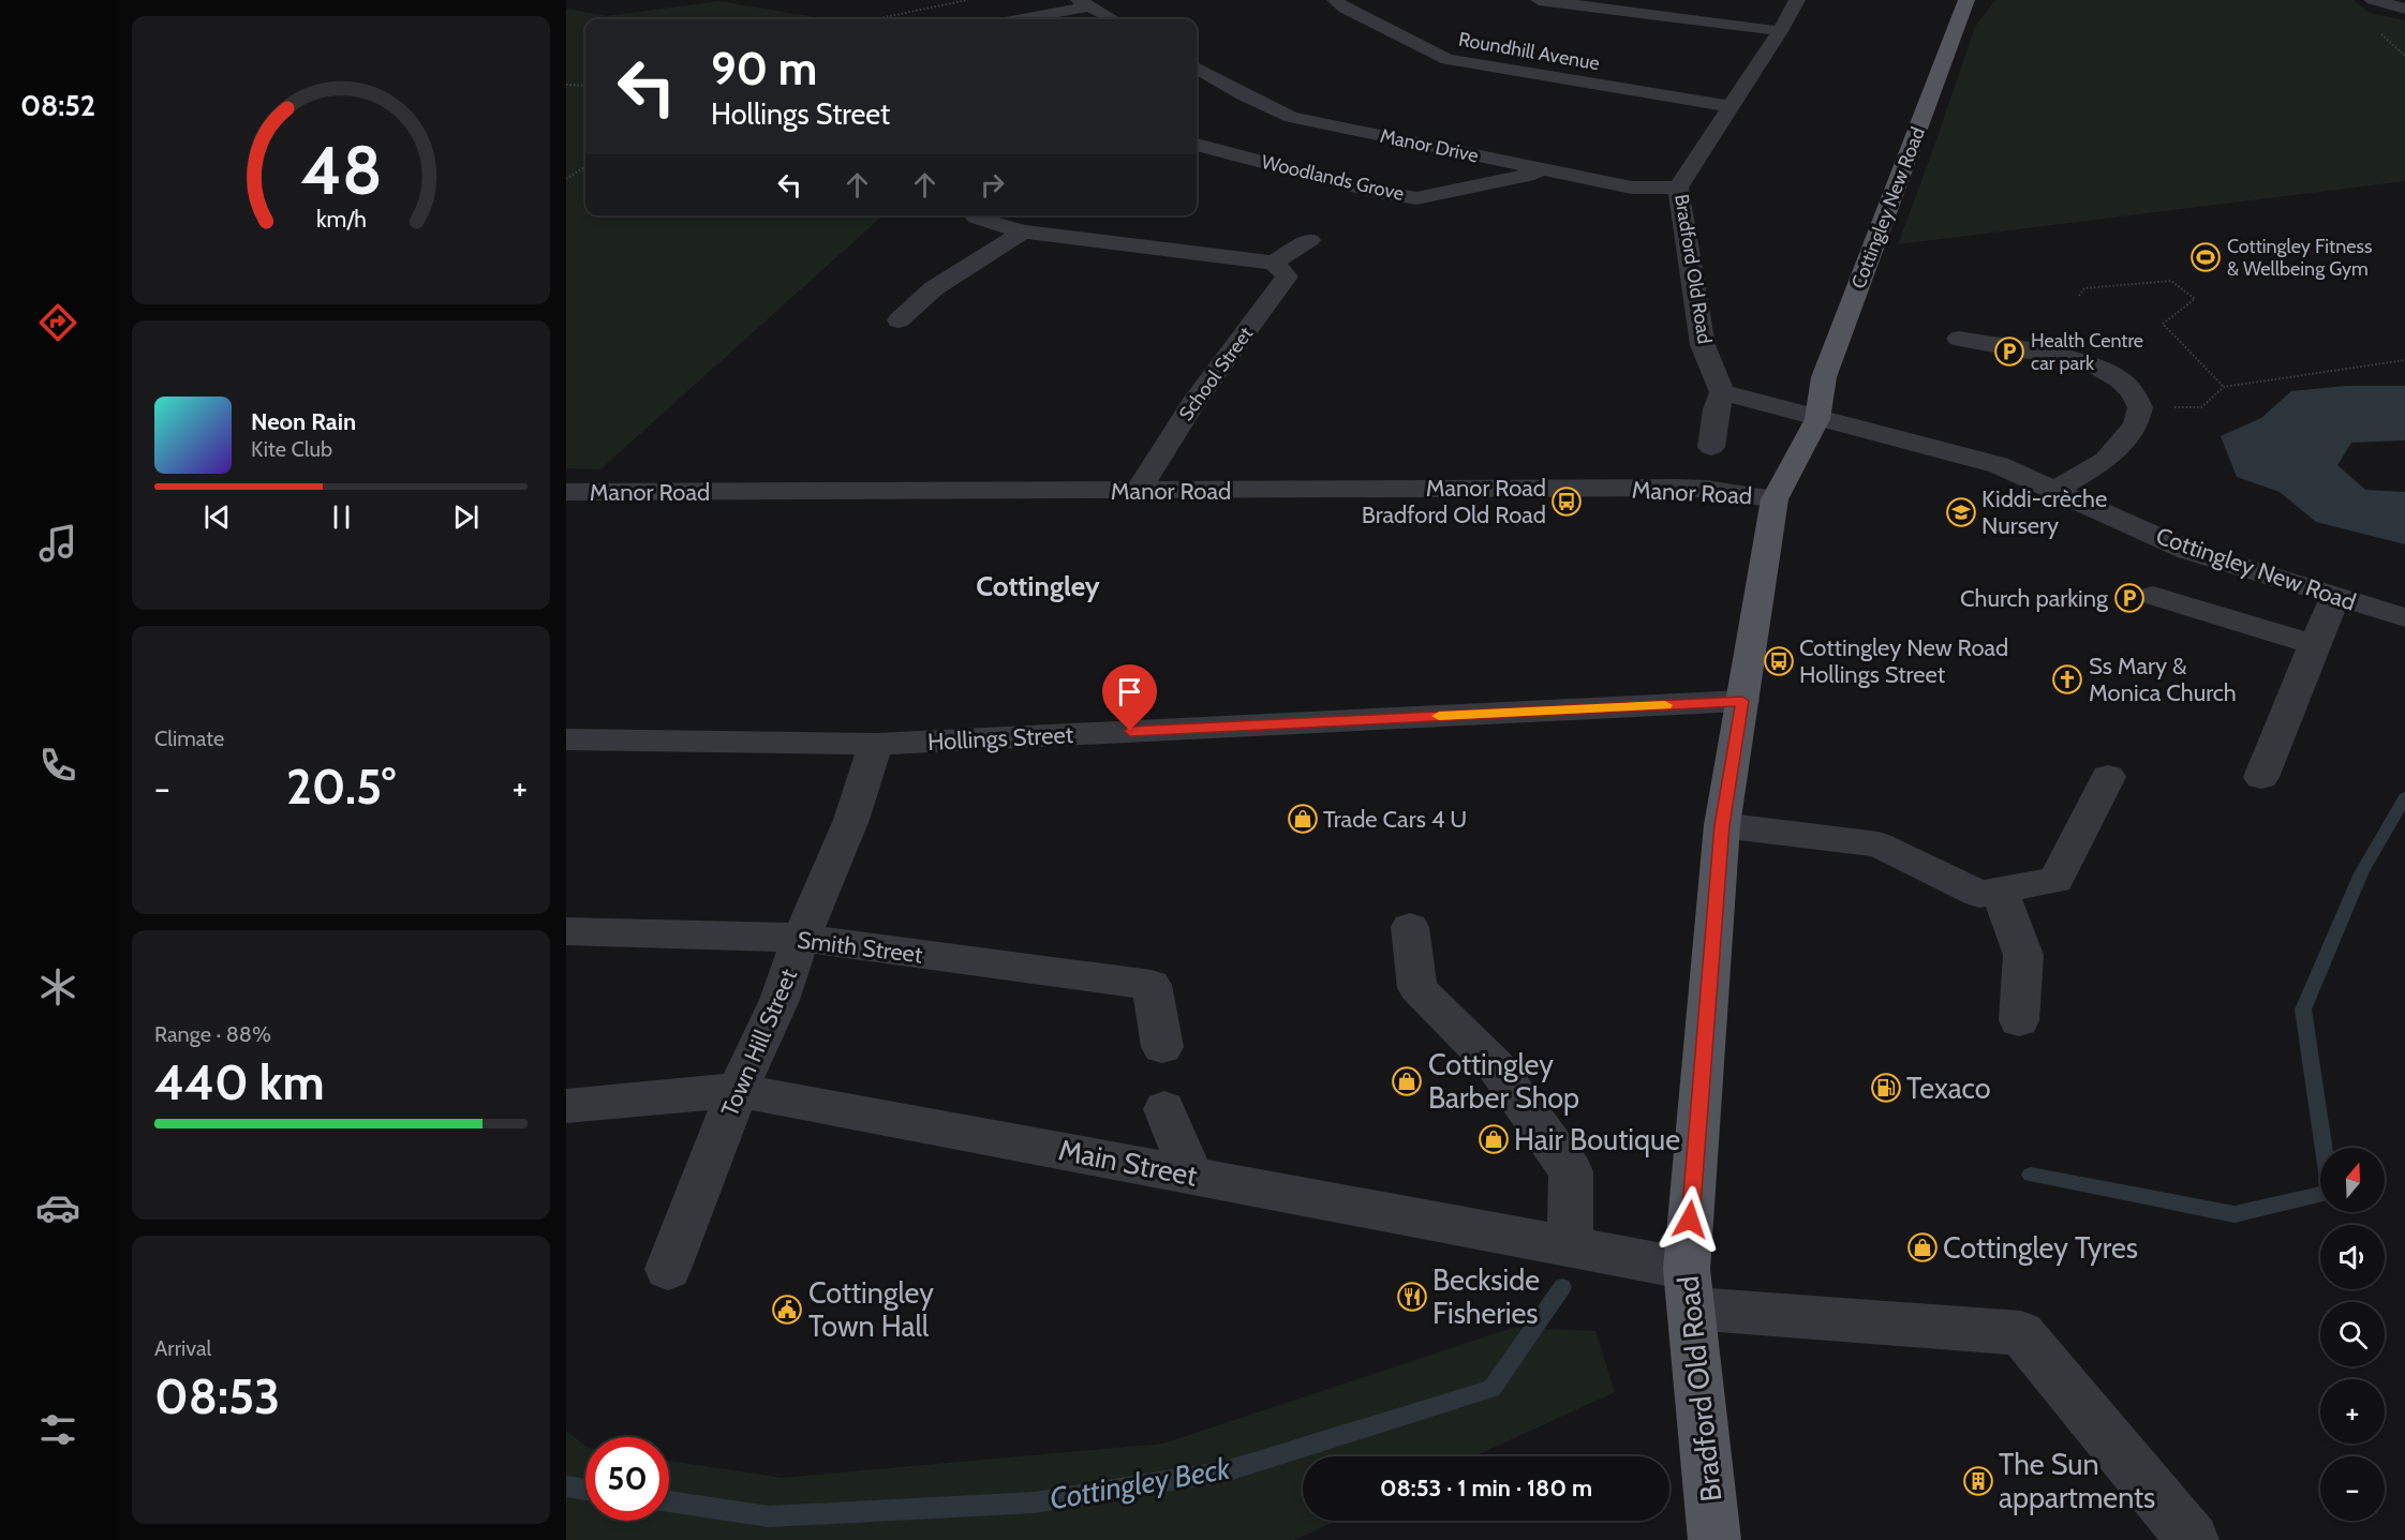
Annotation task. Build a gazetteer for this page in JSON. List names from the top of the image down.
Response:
{
  "streets": {
    "main road": ["Cottingley New Road", "Bradford Old Road"],
    "street": [
      "Roundhill Avenue",
      "Manor Drive",
      "Woodlands Grove",
      "School Street",
      "Manor Road",
      "Hollings Street",
      "Smith Street",
      "Town Hill Street",
      "Main Street"
    ]
  },
  "crossings": [
    ["Roundhill Avenue", "Bradford Old Road"],
    ["Manor Drive", "Woodlands Grove"],
    ["Manor Drive", "Bradford Old Road"],
    ["Cottingley New Road", "Bradford Old Road"],
    ["Cottingley New Road", "Manor Road"],
    ["Cottingley New Road", "Hollings Street"],
    ["Bradford Old Road", "Hollings Street"],
    ["Bradford Old Road", "Main Street"],
    ["School Street", "Manor Road"],
    ["Hollings Street", "Town Hill Street"],
    ["Smith Street", "Town Hill Street"],
    ["Town Hill Street", "Main Street"]
  ],
  "districts": ["Cottingley"],
  "water": ["Cottingley Beck"],
  "places": {
    "sports": ["Cottingley Fitness & Wellbeing Gym"],
    "parking": ["Health Centre car park", "Church parking"],
    "bus stop": ["Manor Road Bradford Old Road", "Cottingley New Road Hollings Street"],
    "school or university": ["Kiddi-crèche Nursery"],
    "church": ["Ss Mary & Monica Church"],
    "shop": [
      "Trade Cars 4 U",
      "Cottingley Barber Shop",
      "Hair Boutique",
      "Cottingley Tyres"
    ],
    "fuel station": ["Texaco"],
    "restaurant": ["Beckside Fisheries"],
    "public building": ["Cottingley Town Hall"],
    "building": ["The Sun appartments"]
  },
  "north": "top",
  "page": {
    "tabs": "08:52",
    "turn": ["90 m", "Hollings Street"],
    "song": ["Neon Rain", "Kite Club"],
    "tile": [
      "Climate",
      ["Range · 88%", "440 km"],
      ["Arrival", "08:53"]
    ],
    "heat": ["−", "20.5°", "+"],
    "map_buttons": ["+", "−"],
    "limit": "50",
    "trip": "08:53 · 1 min · 180 m",
    "gauge": ["48", "km/h"]
  }
}
